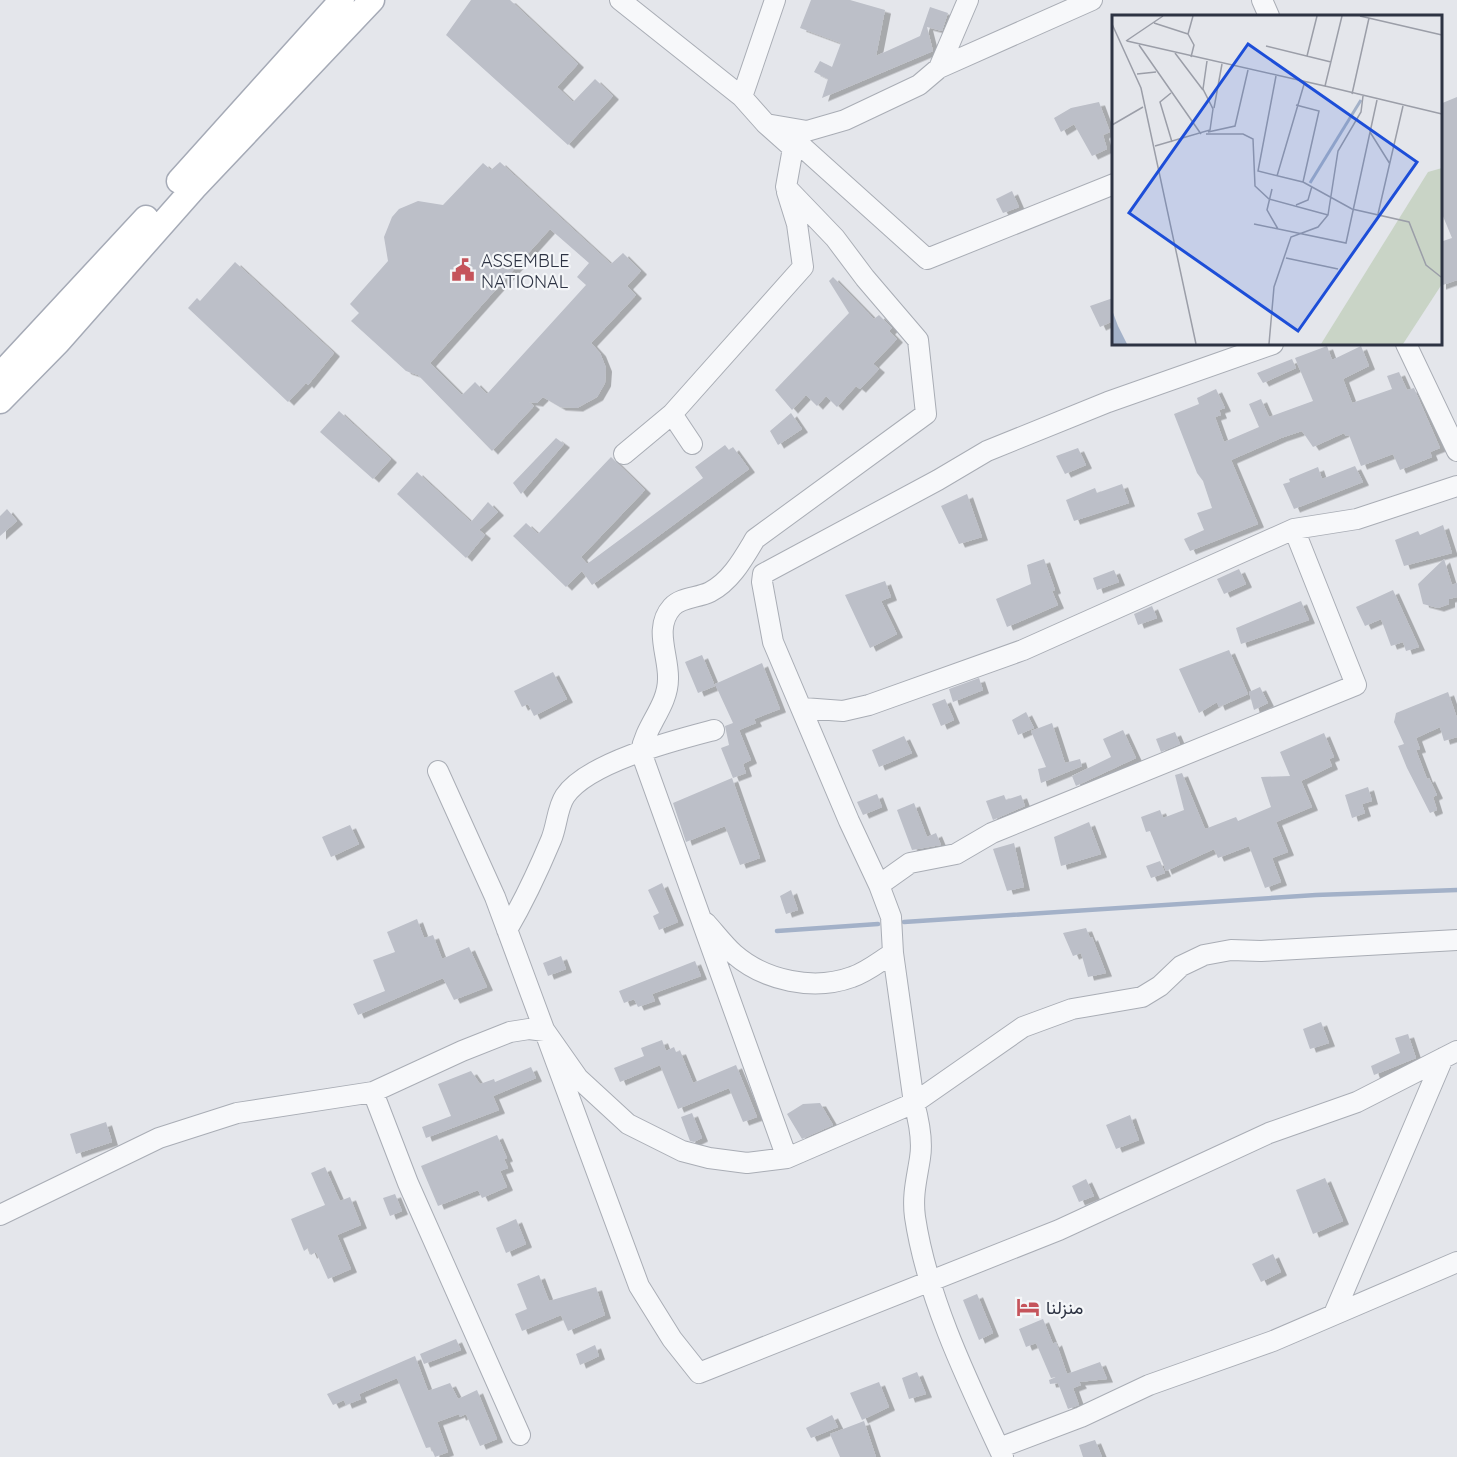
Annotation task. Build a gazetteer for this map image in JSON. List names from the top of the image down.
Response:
{
  "places": {
    "public building": ["ASSEMBLE NATIONAL"],
    "hotel": ["منزلنا"]
  }
}
